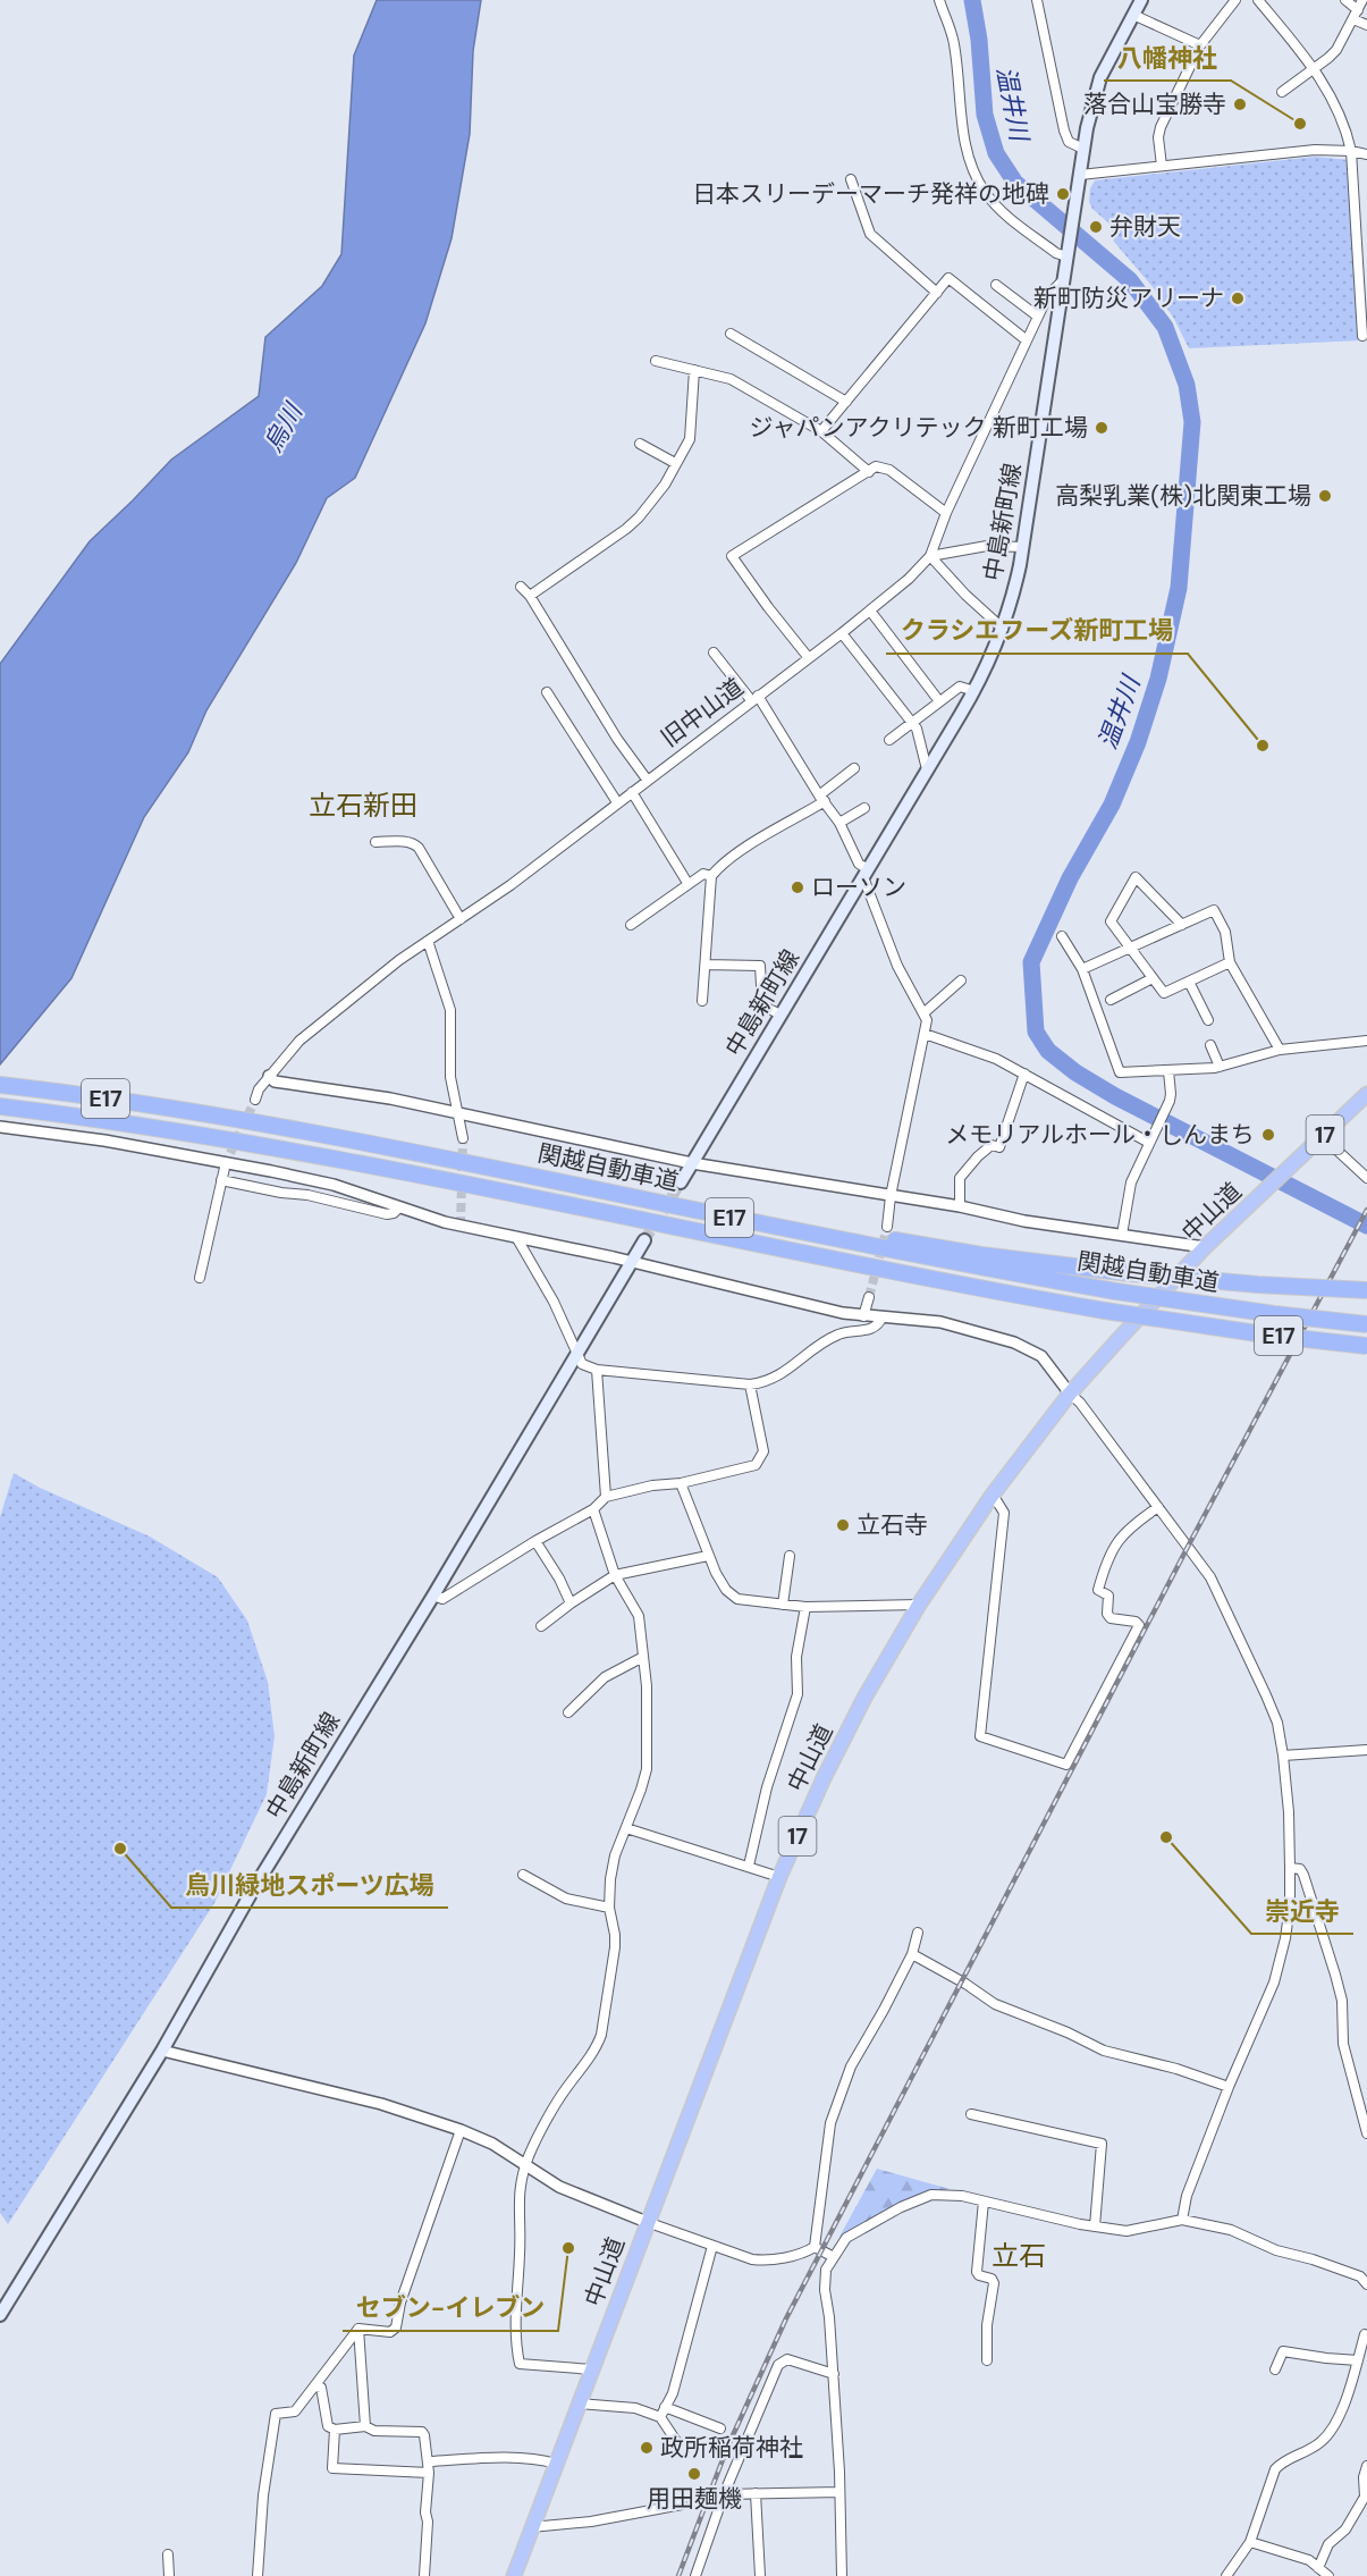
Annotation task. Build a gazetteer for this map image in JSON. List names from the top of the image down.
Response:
{
  "streets": {
    "highway": [
      "E17",
      "17",
      "関越自動車道",
      "中山道"
    ],
    "main road": ["中島新町線"],
    "street": ["旧中山道"]
  },
  "crossings": [
    ["中島新町線", "旧中山道"]
  ],
  "districts": ["立石新田", "立石"],
  "water": ["温井川", "烏川"],
  "places": [
    "落合山宝勝寺",
    "八幡神社",
    "日本スリーデーマーチ発祥の地碑",
    "弁財天",
    "新町防災アリーナ",
    "ジャパンアクリテック 新町工場",
    "高梨乳業(株)北関東工場",
    "クラシエフーズ新町工場",
    "ローソン",
    "メモリアルホール・しんまち",
    "立石寺",
    "崇近寺",
    "烏川緑地スポーツ広場",
    "セブン-イレブン",
    "政所稲荷神社",
    "用田麺機"
  ]
}
